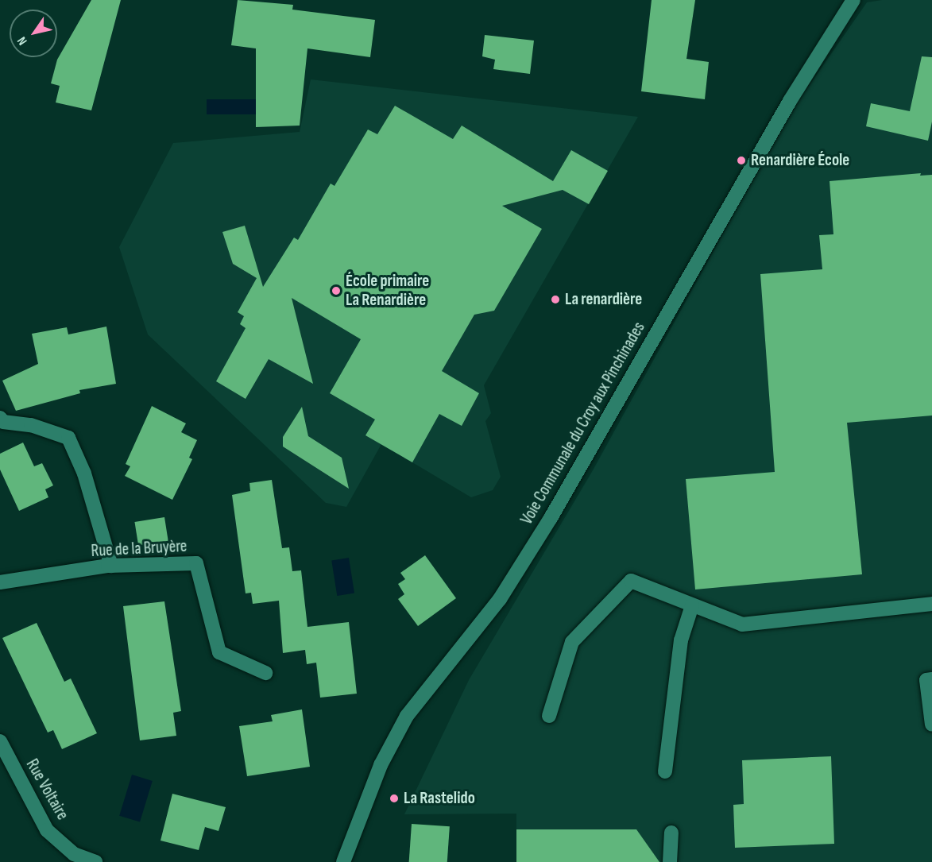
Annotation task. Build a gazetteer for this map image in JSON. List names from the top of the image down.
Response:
{
  "streets": {
    "street": ["Voie Communale du Croy aux Pinchinades", "Rue de la Bruyère", "Rue Voltaire"]
  },
  "places": [
    "Renardière École",
    "École primaire La Renardière",
    "La renardière",
    "La Rastelido"
  ],
  "north": "bottom left"
}
